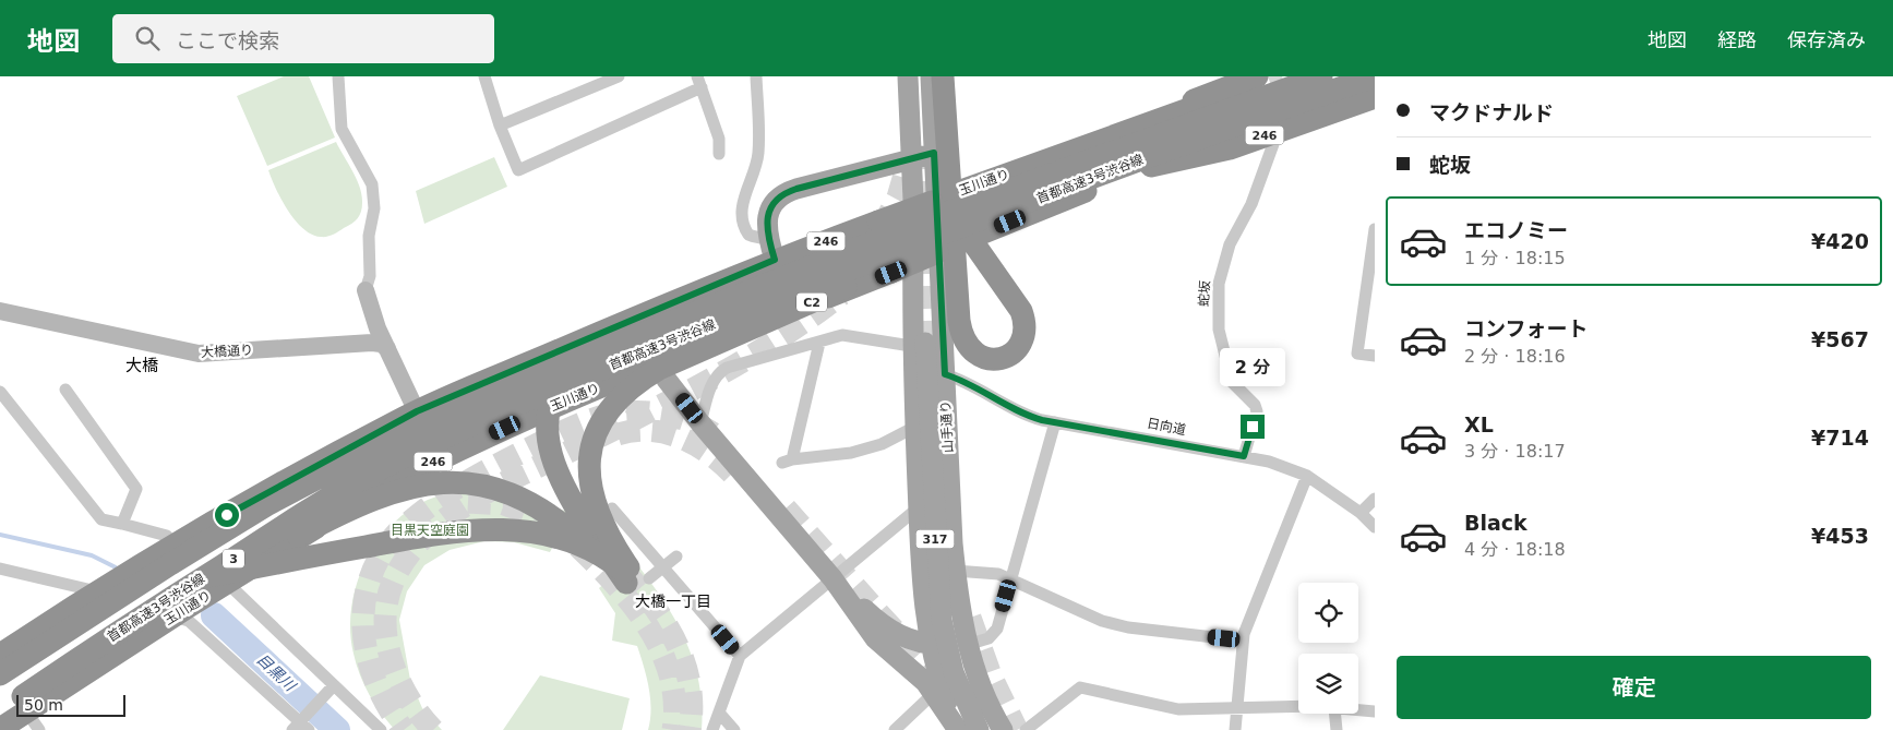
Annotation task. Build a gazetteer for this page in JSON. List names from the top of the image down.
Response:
{
  "streets": {
    "highway": [
      "246",
      "首都高速3号渋谷線",
      "玉川通り",
      "C2",
      "3"
    ],
    "main road": ["山手通り", "317"],
    "street": ["蛇坂", "大橋通り", "日向道"]
  },
  "crossings": [
    ["246", "玉川通り"],
    ["246", "蛇坂"],
    ["首都高速3号渋谷線", "玉川通り"],
    ["首都高速3号渋谷線", "C2"],
    ["蛇坂", "日向道"],
    ["山手通り", "日向道"]
  ],
  "districts": ["大橋", "大橋一丁目"],
  "water": ["目黒川"],
  "parks": ["目黒天空庭園"],
  "scale_bar": "50 m",
  "page": {
    "header": "地図",
    "search": "ここで検索",
    "nav": ["地図", "経路", "保存済み"],
    "banner": ["マクドナルド", "蛇坂"],
    "list": [
      {
        "name": "エコノミー",
        "note": "1 分 · 18:15",
        "value": "¥420"
      },
      {
        "name": "コンフォート",
        "note": "2 分 · 18:16",
        "value": "¥567"
      },
      {
        "name": "XL",
        "note": "3 分 · 18:17",
        "value": "¥714"
      },
      {
        "name": "Black",
        "note": "4 分 · 18:18",
        "value": "¥453"
      }
    ],
    "bubble": "2 分",
    "buttons": "確定",
    "scale": "50 m"
  }
}
